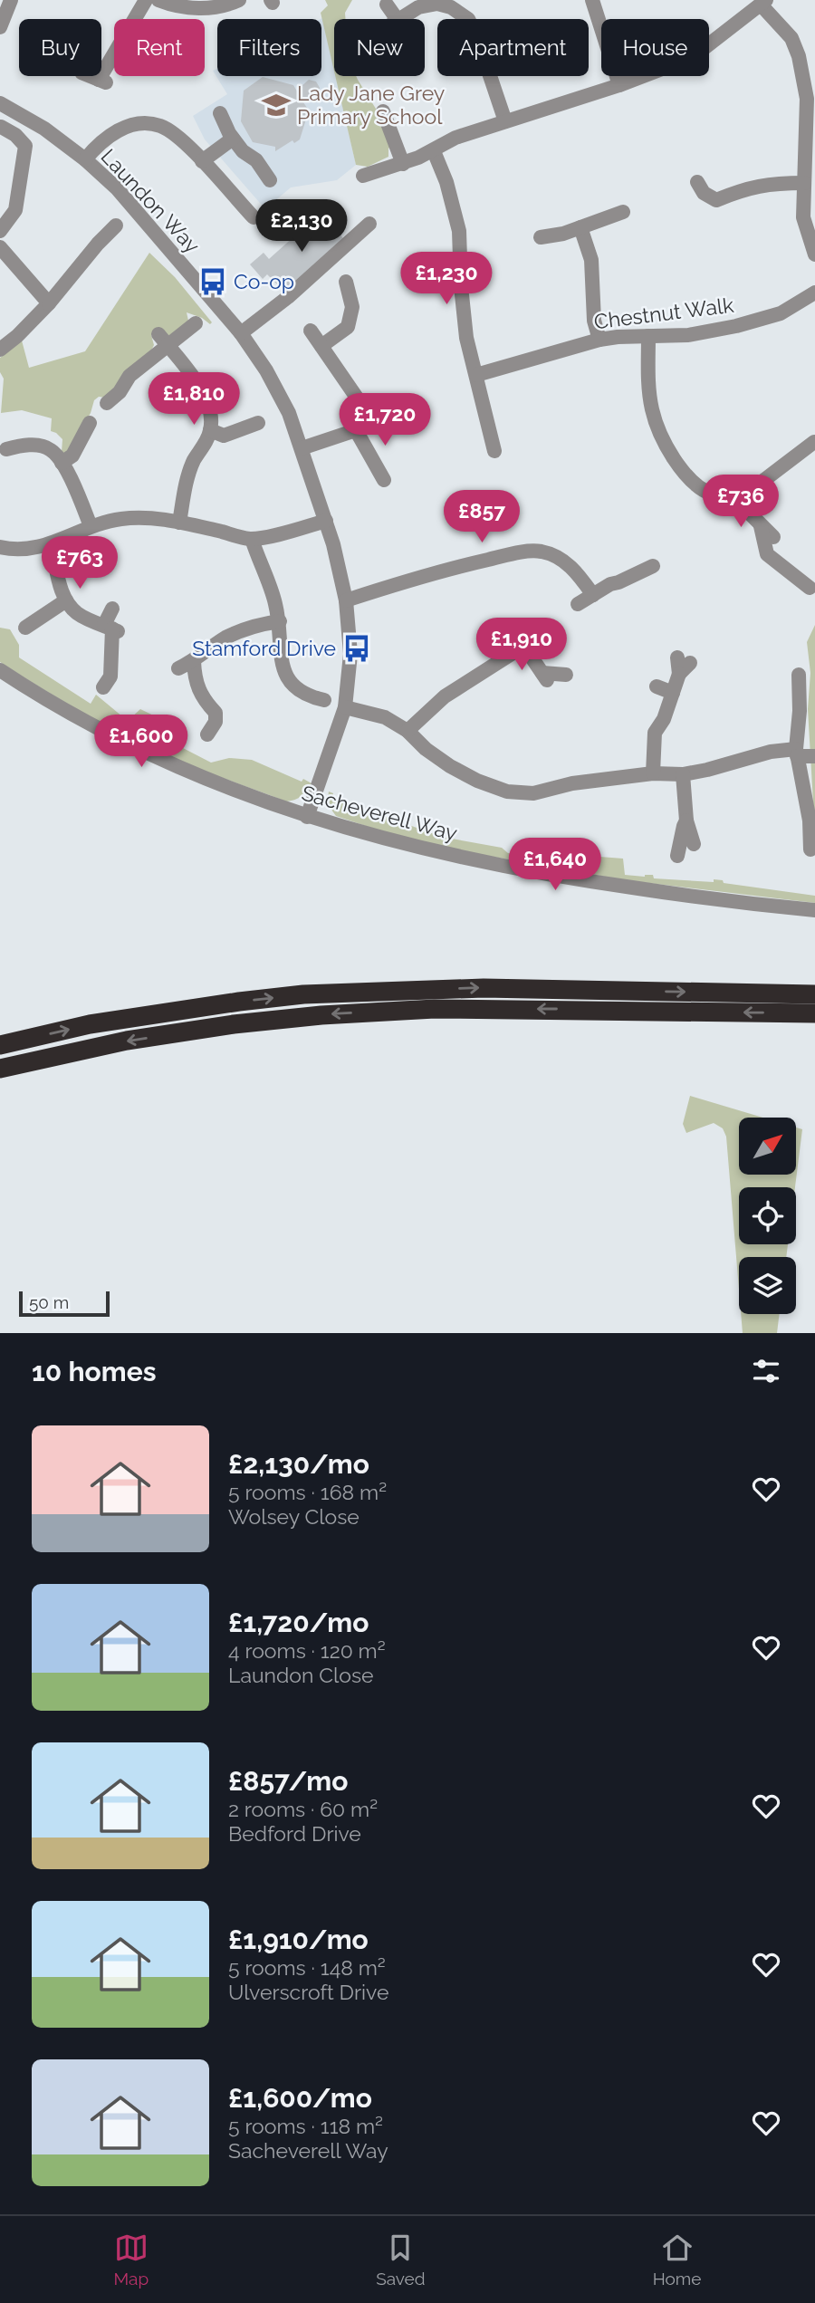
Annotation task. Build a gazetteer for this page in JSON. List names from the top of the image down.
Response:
{
  "streets": {
    "street": ["Laundon Way", "Chestnut Walk", "Sacheverell Way"]
  },
  "crossings": [
    ["Laundon Way", "Sacheverell Way"]
  ],
  "places": {
    "school or university": ["Lady Jane Grey Primary School"],
    "bus stop": ["Co-op", "Stamford Drive"]
  },
  "scale_bar": "50 m",
  "north": "top right",
  "page": {
    "chip": [
      "Buy",
      "Rent",
      "Filters",
      "New",
      "Apartment",
      "House"
    ],
    "price": [
      "£2,130",
      "£1,230",
      "£1,810",
      "£1,720",
      "£736",
      "£857",
      "£763",
      "£1,910",
      "£1,600",
      "£1,640"
    ],
    "scale": "50 m",
    "heading": "10 homes",
    "list": [
      {
        "name": "£2,130/mo",
        "note": "5 rooms · 168 m² · Wolsey Close"
      },
      {
        "name": "£1,720/mo",
        "note": "4 rooms · 120 m² · Laundon Close"
      },
      {
        "name": "£857/mo",
        "note": "2 rooms · 60 m² · Bedford Drive"
      },
      {
        "name": "£1,910/mo",
        "note": "5 rooms · 148 m² · Ulverscroft Drive"
      },
      {
        "name": "£1,600/mo",
        "note": "5 rooms · 118 m² · Sacheverell Way"
      }
    ],
    "tabs": ["Map", "Saved", "Home"]
  }
}
